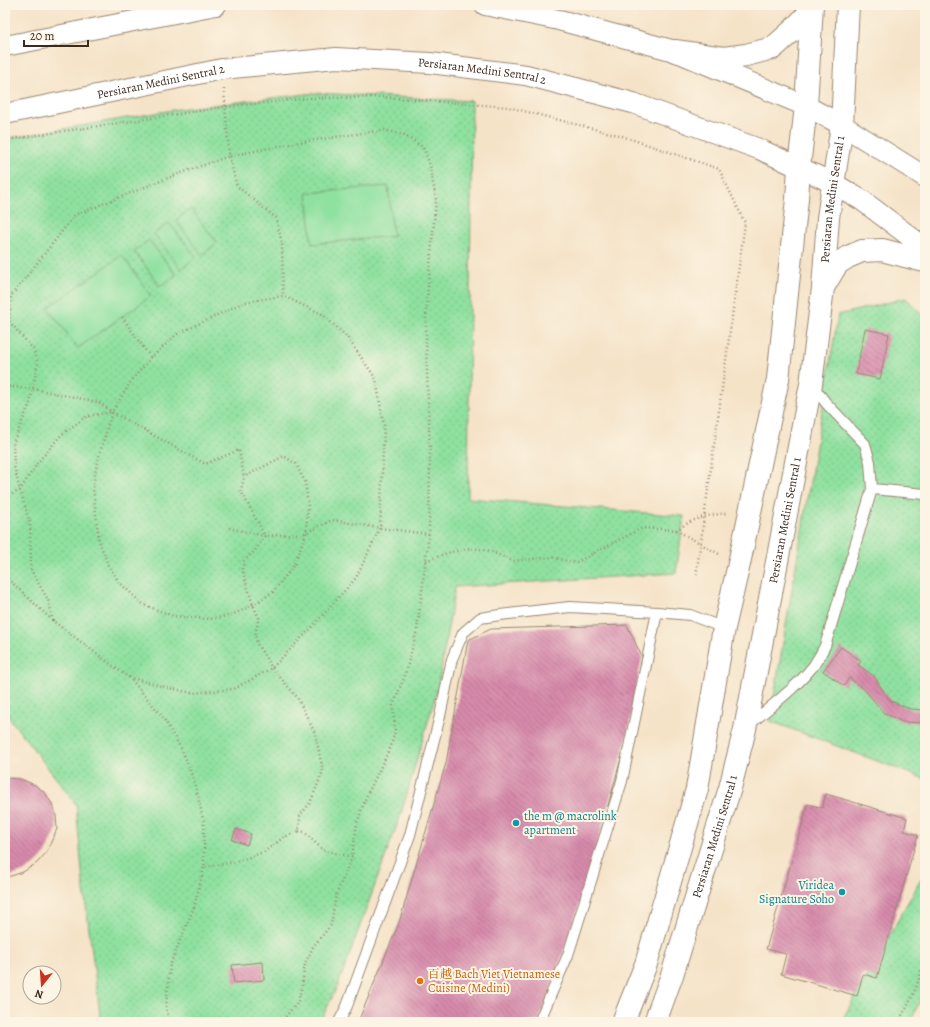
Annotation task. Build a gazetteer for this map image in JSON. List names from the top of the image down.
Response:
{
  "streets": {
    "street": ["Persiaran Medini Sentral 2", "Persiaran Medini Sentral 1"]
  },
  "crossings": [
    ["Persiaran Medini Sentral 2", "Persiaran Medini Sentral 1"]
  ],
  "places": ["the m @ macrolink apartment", "Viridea Signature Soho", "百越 Bach Viet Vietnamese Cuisine (Medini)"],
  "scale_bar": "20 m",
  "north": "bottom"
}
